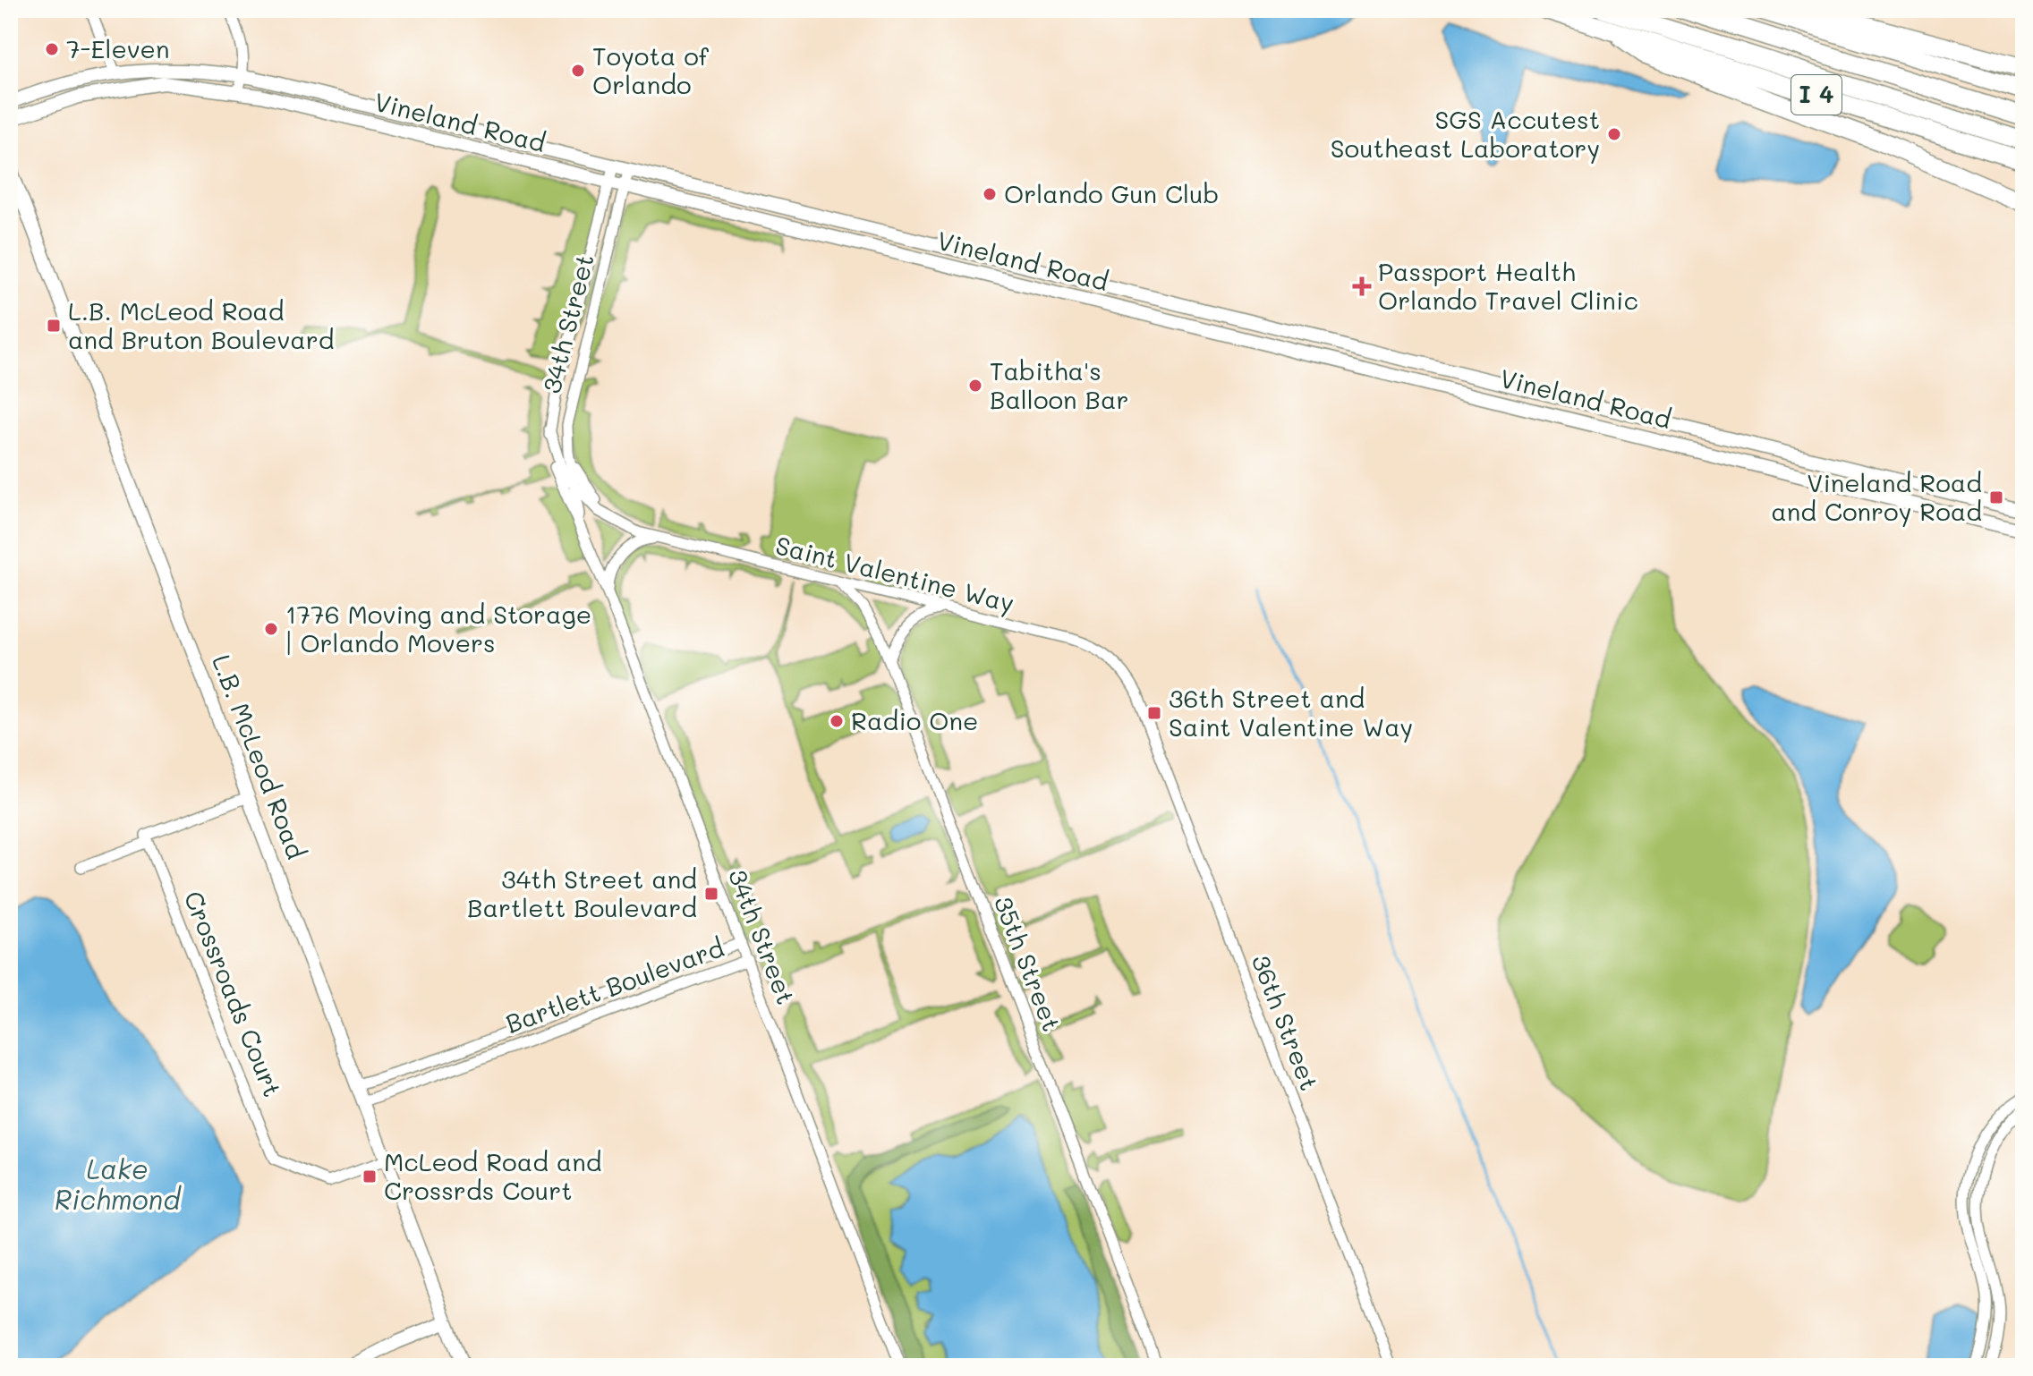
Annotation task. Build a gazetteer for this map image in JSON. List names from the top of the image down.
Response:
{
  "streets": {
    "highway": ["I 4"],
    "street": [
      "Vineland Road",
      "34th Street",
      "Saint Valentine Way",
      "L.B. McLeod Road",
      "35th Street",
      "Bartlett Boulevard",
      "Crossroads Court",
      "36th Street"
    ]
  },
  "crossings": [
    ["Vineland Road", "34th Street"],
    ["34th Street", "Saint Valentine Way"],
    ["34th Street", "Bartlett Boulevard"],
    ["Saint Valentine Way", "35th Street"],
    ["Saint Valentine Way", "36th Street"],
    ["L.B. McLeod Road", "Bartlett Boulevard"],
    ["L.B. McLeod Road", "Crossroads Court"]
  ],
  "water": ["Lake Richmond"],
  "places": {
    "other": [
      "7-Eleven",
      "Toyota of Orlando",
      "SGS Accutest Southeast Laboratory",
      "Orlando Gun Club",
      "Tabitha's Balloon Bar",
      "1776 Moving and Storage | Orlando Movers",
      "Radio One"
    ],
    "health": ["Passport Health Orlando Travel Clinic"],
    "transit": [
      "L.B. McLeod Road and Bruton Boulevard",
      "Vineland Road and Conroy Road",
      "36th Street and Saint Valentine Way",
      "34th Street and Bartlett Boulevard",
      "McLeod Road and Crossrds Court"
    ]
  }
}
